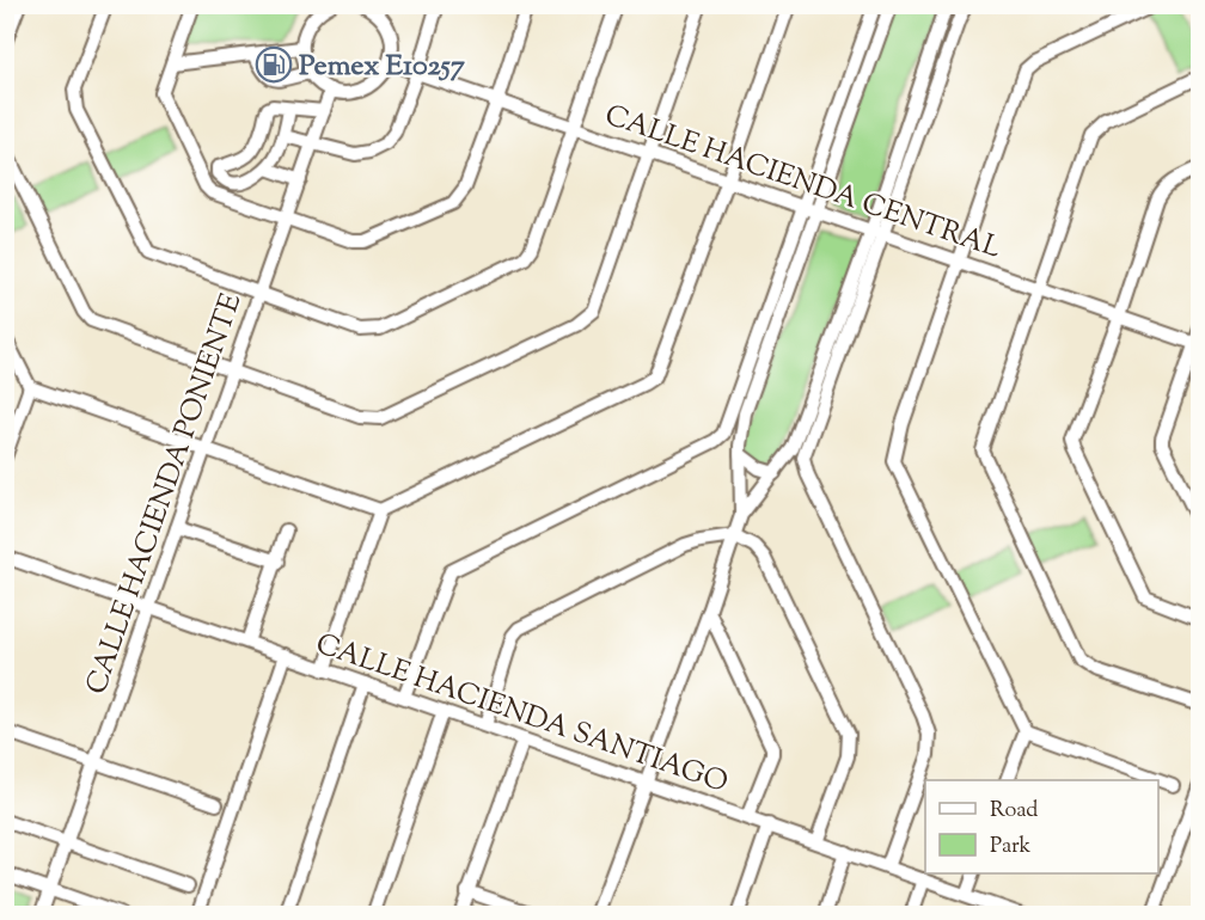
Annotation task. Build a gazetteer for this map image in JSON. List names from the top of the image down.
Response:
{
  "streets": {
    "street": ["CALLE HACIENDA CENTRAL", "CALLE HACIENDA PONIENTE", "CALLE HACIENDA SANTIAGO"]
  },
  "crossings": [
    ["CALLE HACIENDA PONIENTE", "CALLE HACIENDA SANTIAGO"]
  ],
  "places": {
    "fuel station": ["Pemex E10257"]
  },
  "legend": ["Road", "Park"]
}
